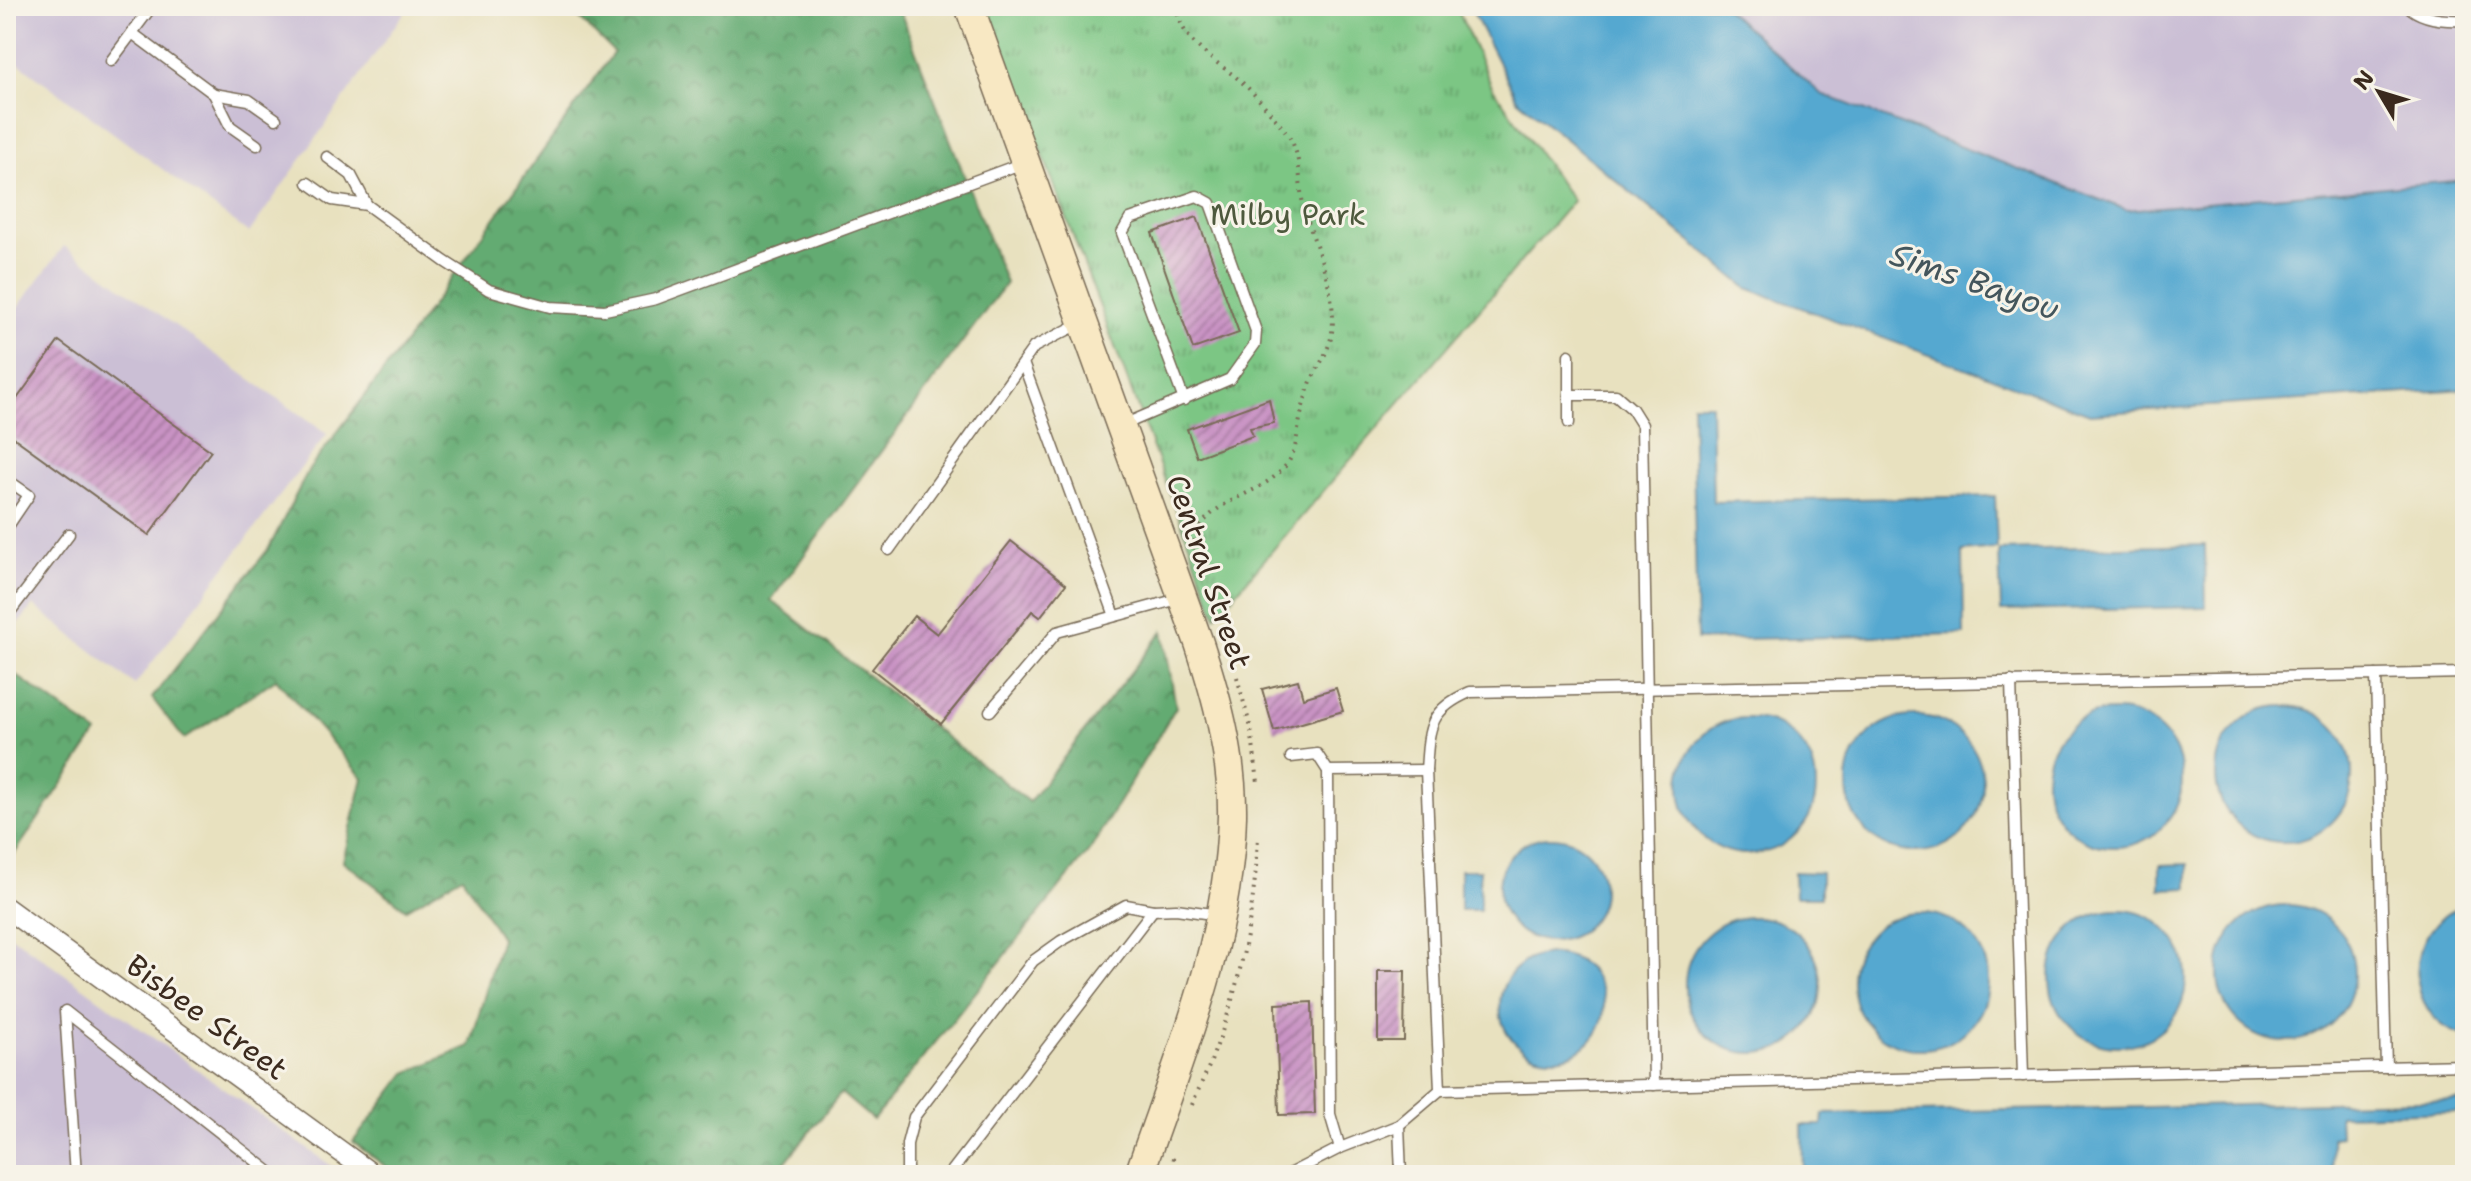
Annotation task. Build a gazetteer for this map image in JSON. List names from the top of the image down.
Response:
{
  "streets": {
    "street": ["Central Street", "Bisbee Street"]
  },
  "water": ["Sims Bayou"],
  "parks": ["Milby Park"],
  "north": "top left"
}
